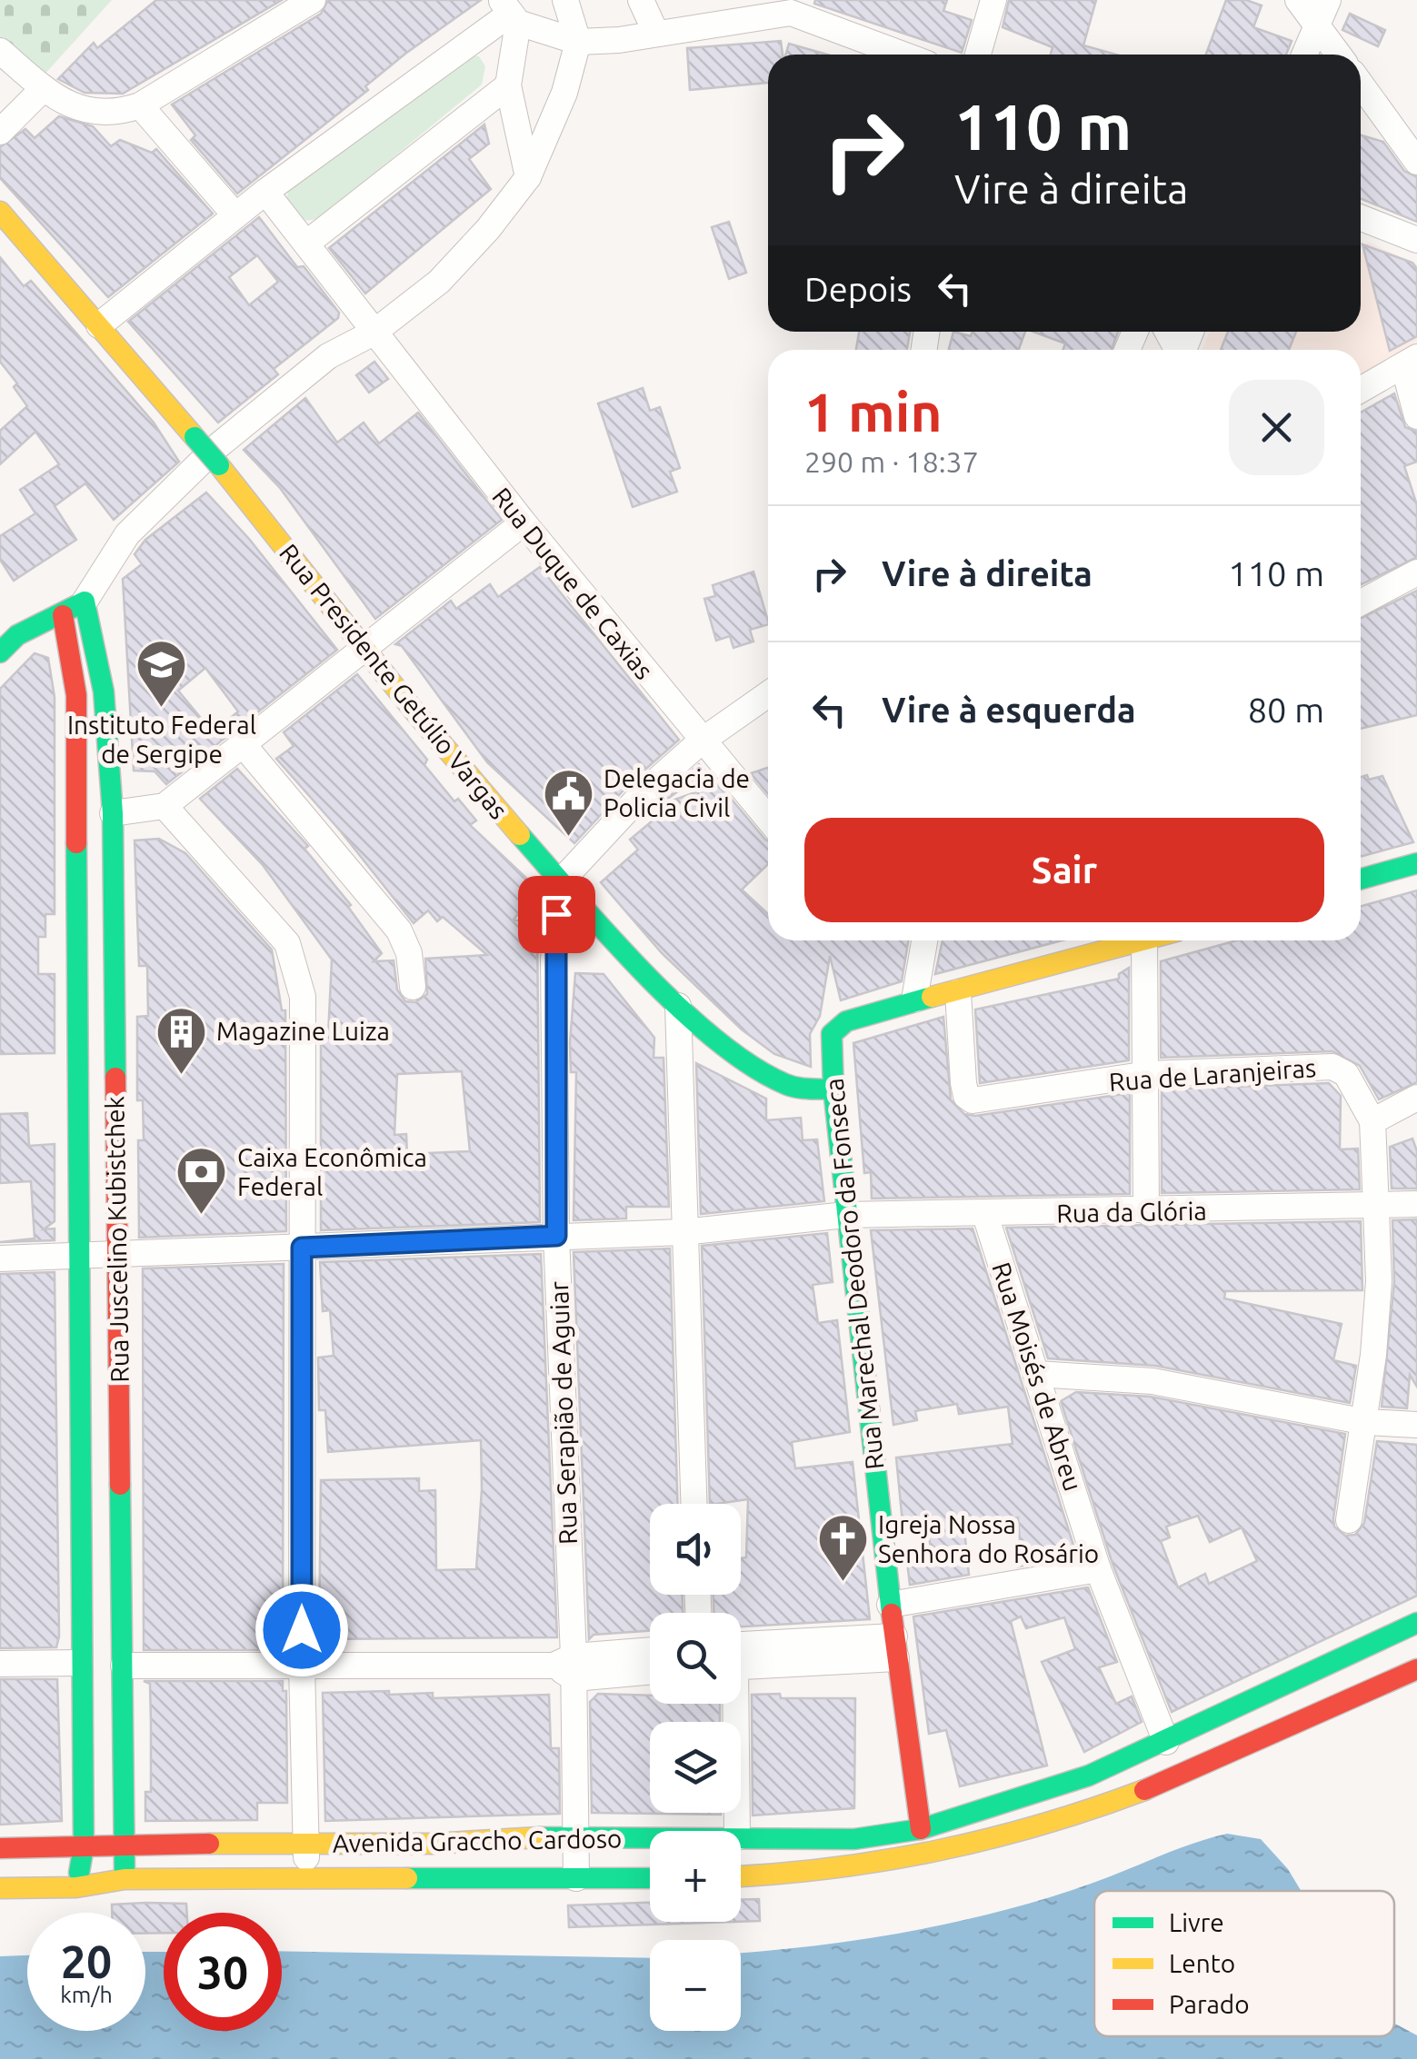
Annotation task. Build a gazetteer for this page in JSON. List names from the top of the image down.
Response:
{
  "streets": {
    "street": [
      "Rua Duque de Caxias",
      "Rua Presidente Getúlio Vargas",
      "Rua de Laranjeiras",
      "Rua da Glória",
      "Rua Juscelino Kubistchek",
      "Rua Marechal Deodoro da Fonseca",
      "Rua Moisés de Abreu",
      "Rua Serapião de Aguiar",
      "Avenida Graccho Cardoso"
    ]
  },
  "crossings": [
    ["Rua Presidente Getúlio Vargas", "Rua Marechal Deodoro da Fonseca"],
    ["Rua Presidente Getúlio Vargas", "Rua Serapião de Aguiar"],
    ["Rua da Glória", "Rua Juscelino Kubistchek"],
    ["Rua da Glória", "Rua Marechal Deodoro da Fonseca"],
    ["Rua da Glória", "Rua Moisés de Abreu"],
    ["Rua da Glória", "Rua Serapião de Aguiar"],
    ["Rua Juscelino Kubistchek", "Avenida Graccho Cardoso"],
    ["Rua Marechal Deodoro da Fonseca", "Avenida Graccho Cardoso"],
    ["Rua Moisés de Abreu", "Avenida Graccho Cardoso"],
    ["Rua Serapião de Aguiar", "Avenida Graccho Cardoso"]
  ],
  "places": {
    "school or university": ["Instituto Federal de Sergipe"],
    "public building": ["Delegacia de Policia Civil"],
    "building": ["Magazine Luiza"],
    "bank": ["Caixa Econômica Federal"],
    "church": ["Igreja Nossa Senhora do Rosário"]
  },
  "legend": ["Livre", "Lento", "Parado"],
  "page": {
    "turn": ["110 m", "Vire à direita"],
    "then": "Depois",
    "heading": ["1 min", "290 m · 18:37"],
    "list": [
      {
        "name": "Vire à direita",
        "value": "110 m"
      },
      {
        "name": "Vire à esquerda",
        "value": "80 m"
      }
    ],
    "buttons": "Sair",
    "map_buttons": ["+", "−"],
    "speed": "20 km/h",
    "limit": "30"
  }
}
